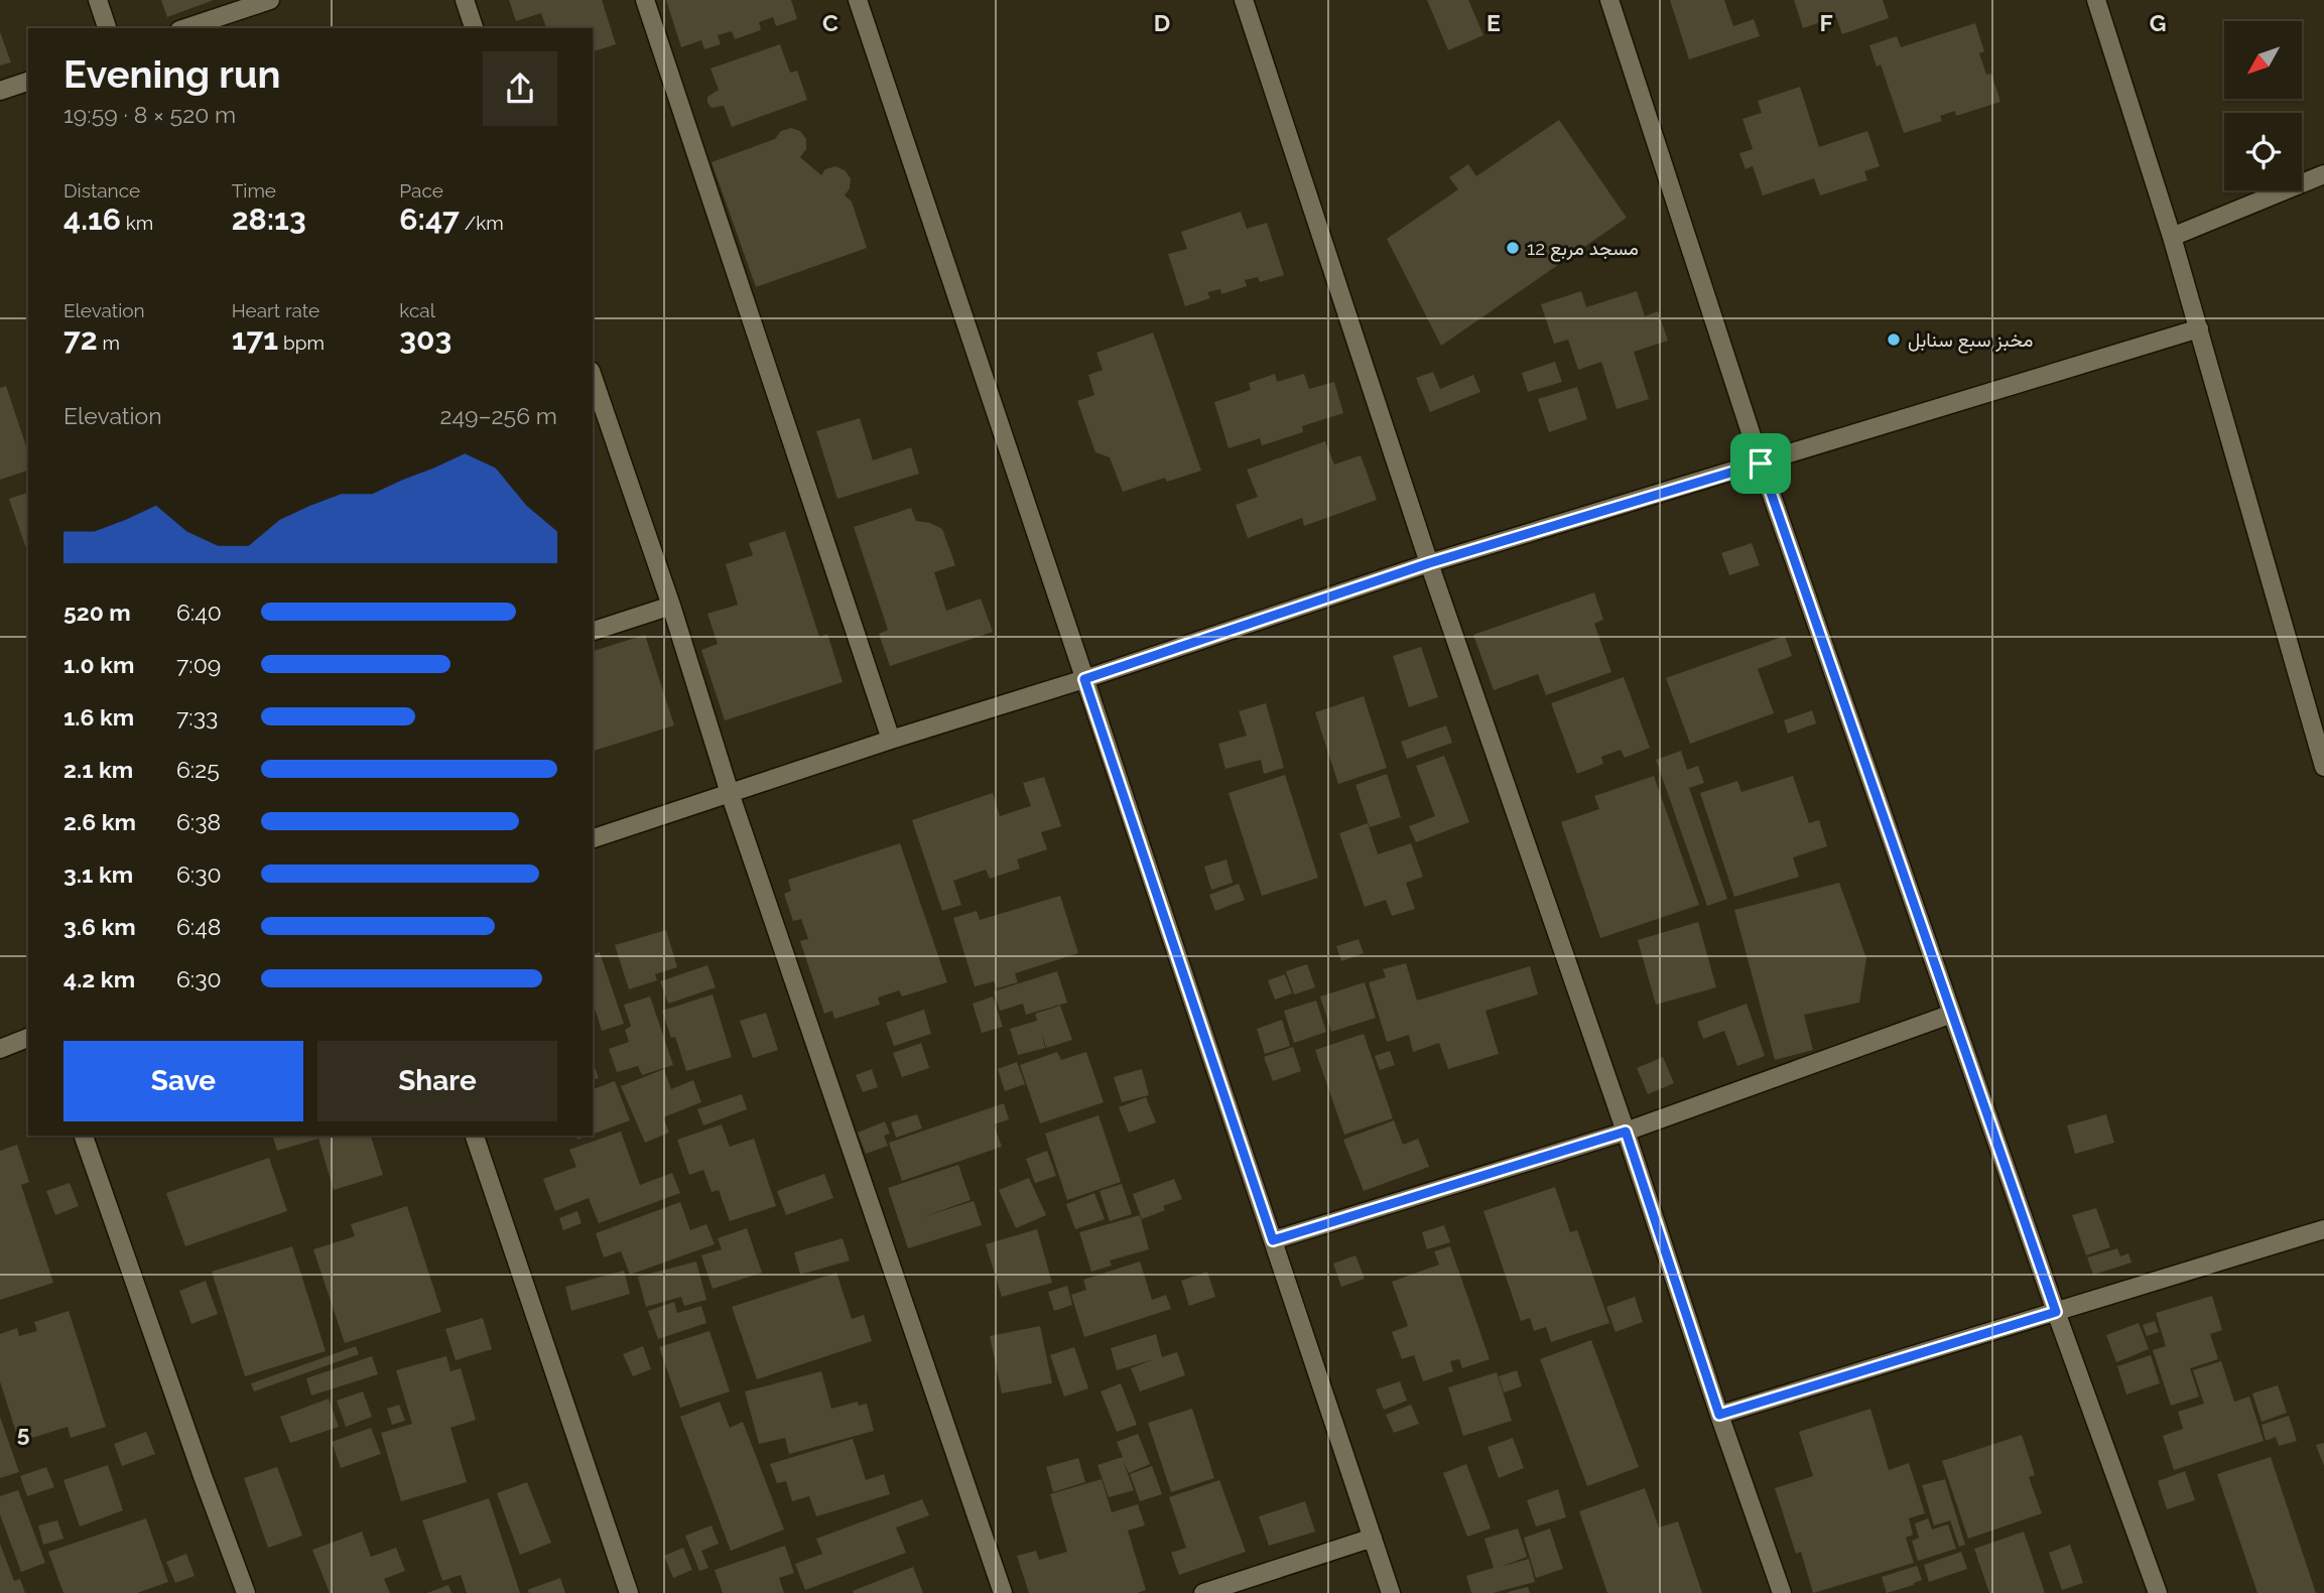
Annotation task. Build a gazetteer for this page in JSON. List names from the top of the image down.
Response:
{
  "places": ["مسجد مربع 12", "مخبز سبع سنابل"],
  "north": "bottom left",
  "page": {
    "heading": ["Evening run", "19:59 · 8 × 520 m"],
    "stats": [
      ["Distance", "4.16 km"],
      ["Time", "28:13"],
      ["Pace", "6:47 /km"],
      ["Elevation", "72 m"],
      ["Heart rate", "171 bpm"],
      ["kcal", "303"]
    ],
    "chart": ["Elevation", "249–256 m"],
    "list": [
      {
        "name": "520 m",
        "note": "6:40"
      },
      {
        "name": "1.0 km",
        "note": "7:09"
      },
      {
        "name": "1.6 km",
        "note": "7:33"
      },
      {
        "name": "2.1 km",
        "note": "6:25"
      },
      {
        "name": "2.6 km",
        "note": "6:38"
      },
      {
        "name": "3.1 km",
        "note": "6:30"
      },
      {
        "name": "3.6 km",
        "note": "6:48"
      },
      {
        "name": "4.2 km",
        "note": "6:30"
      }
    ],
    "buttons": ["Save", "Share"]
  },
  "grid": {
    "columns": [
      "C",
      "D",
      "E",
      "F",
      "G"
    ],
    "rows": ["5"]
  }
}
